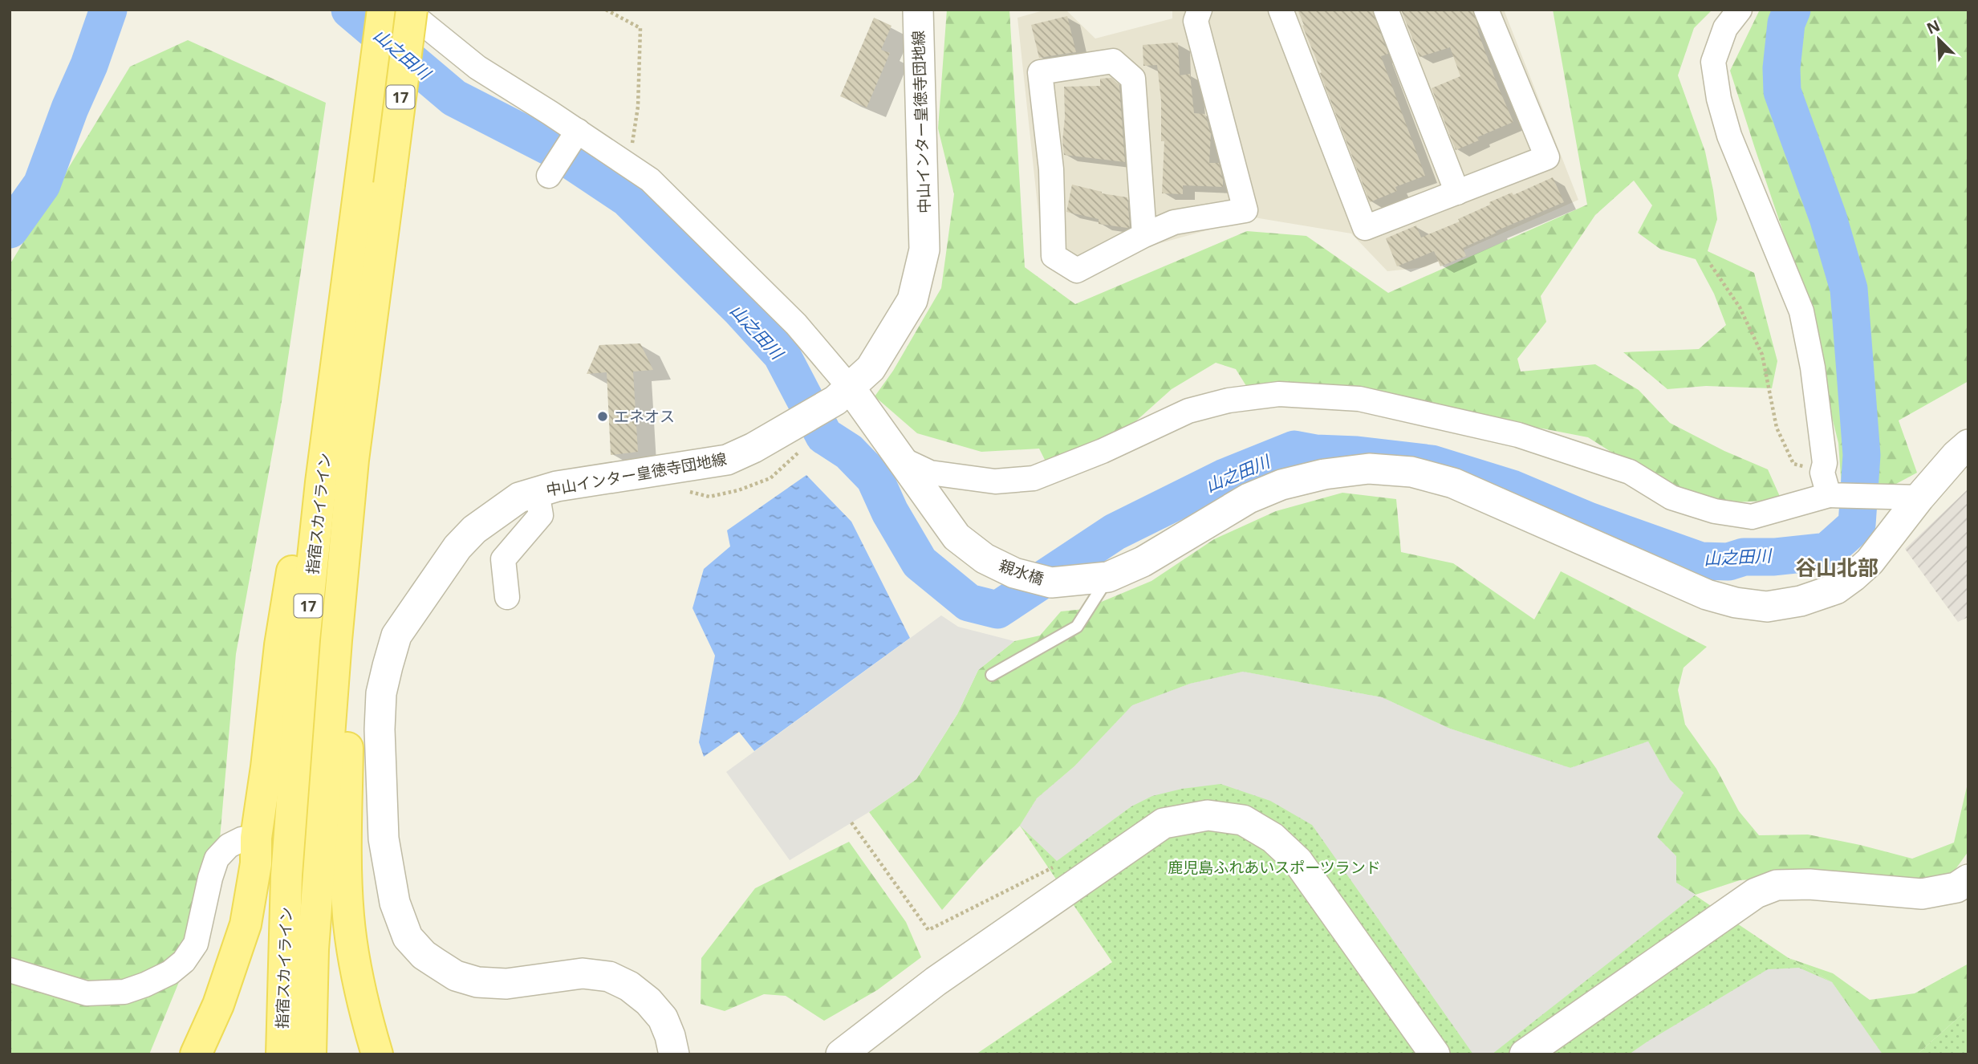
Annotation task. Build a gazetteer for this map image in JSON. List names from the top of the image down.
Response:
{
  "streets": {
    "main road": ["17", "指宿スカイライン"],
    "street": ["中山インター皇徳寺団地線", "親水橋"]
  },
  "crossings": [
    ["中山インター皇徳寺団地線", "親水橋"]
  ],
  "districts": ["谷山北部"],
  "water": ["山之田川"],
  "parks": ["鹿児島ふれあいスポーツランド"],
  "places": ["エネオス"],
  "north": "top left"
}
